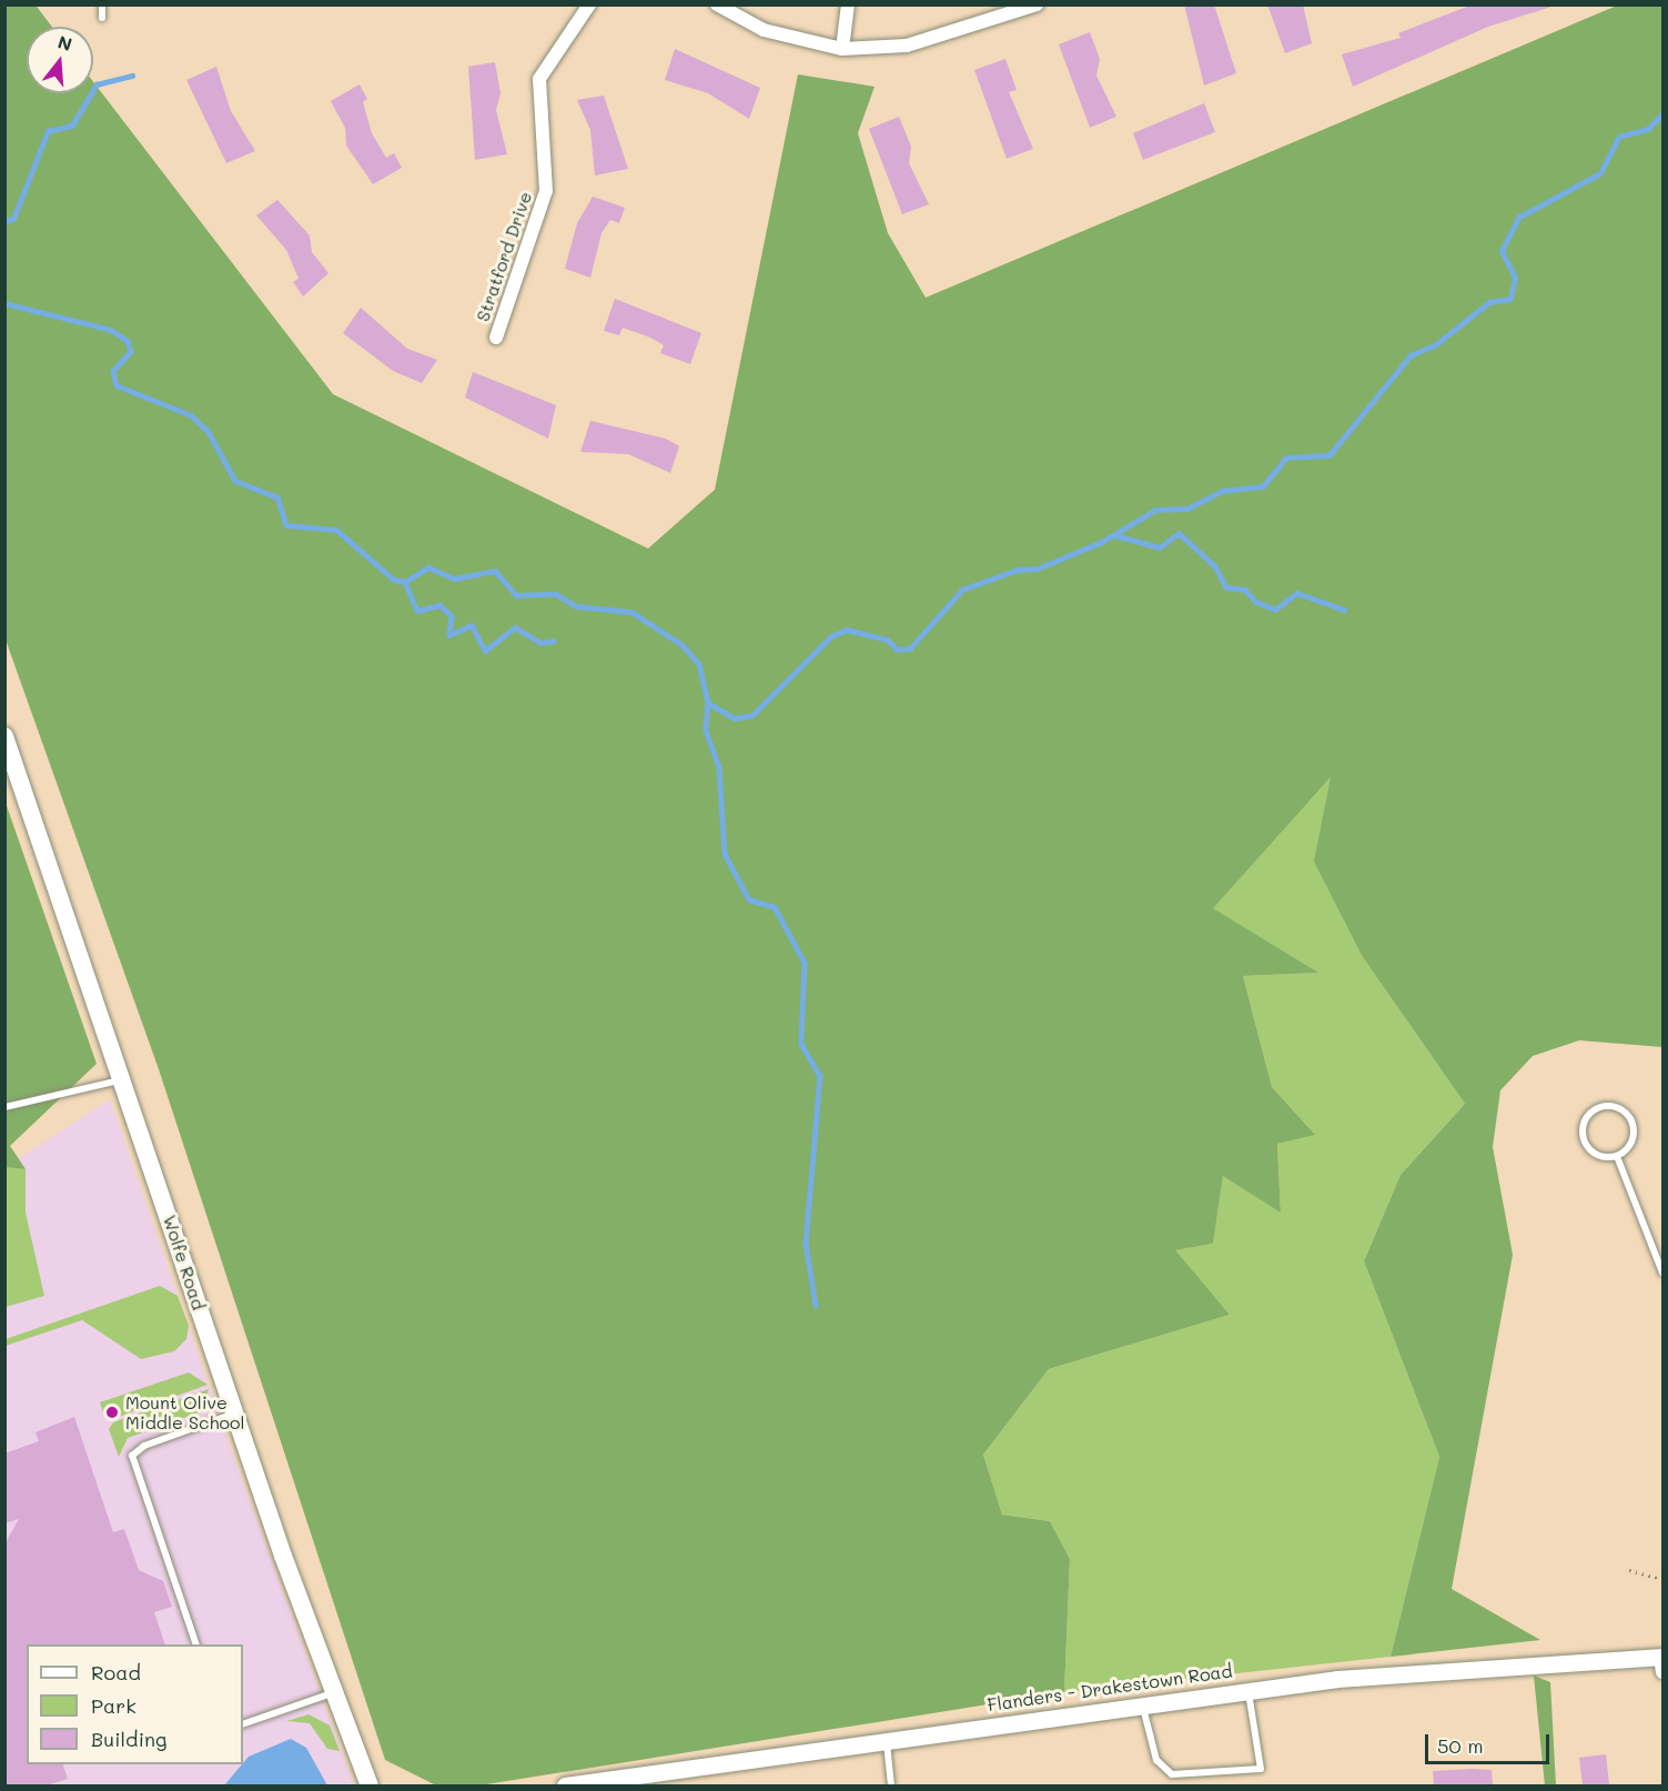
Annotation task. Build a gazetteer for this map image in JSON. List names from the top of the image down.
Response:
{
  "streets": {
    "main road": ["Wolfe Road"],
    "street": ["Stratford Drive", "Flanders - Drakestown Road"]
  },
  "places": ["Mount Olive Middle School"],
  "legend": ["Road", "Park", "Building"],
  "scale_bar": "50 m",
  "north": "top"
}
